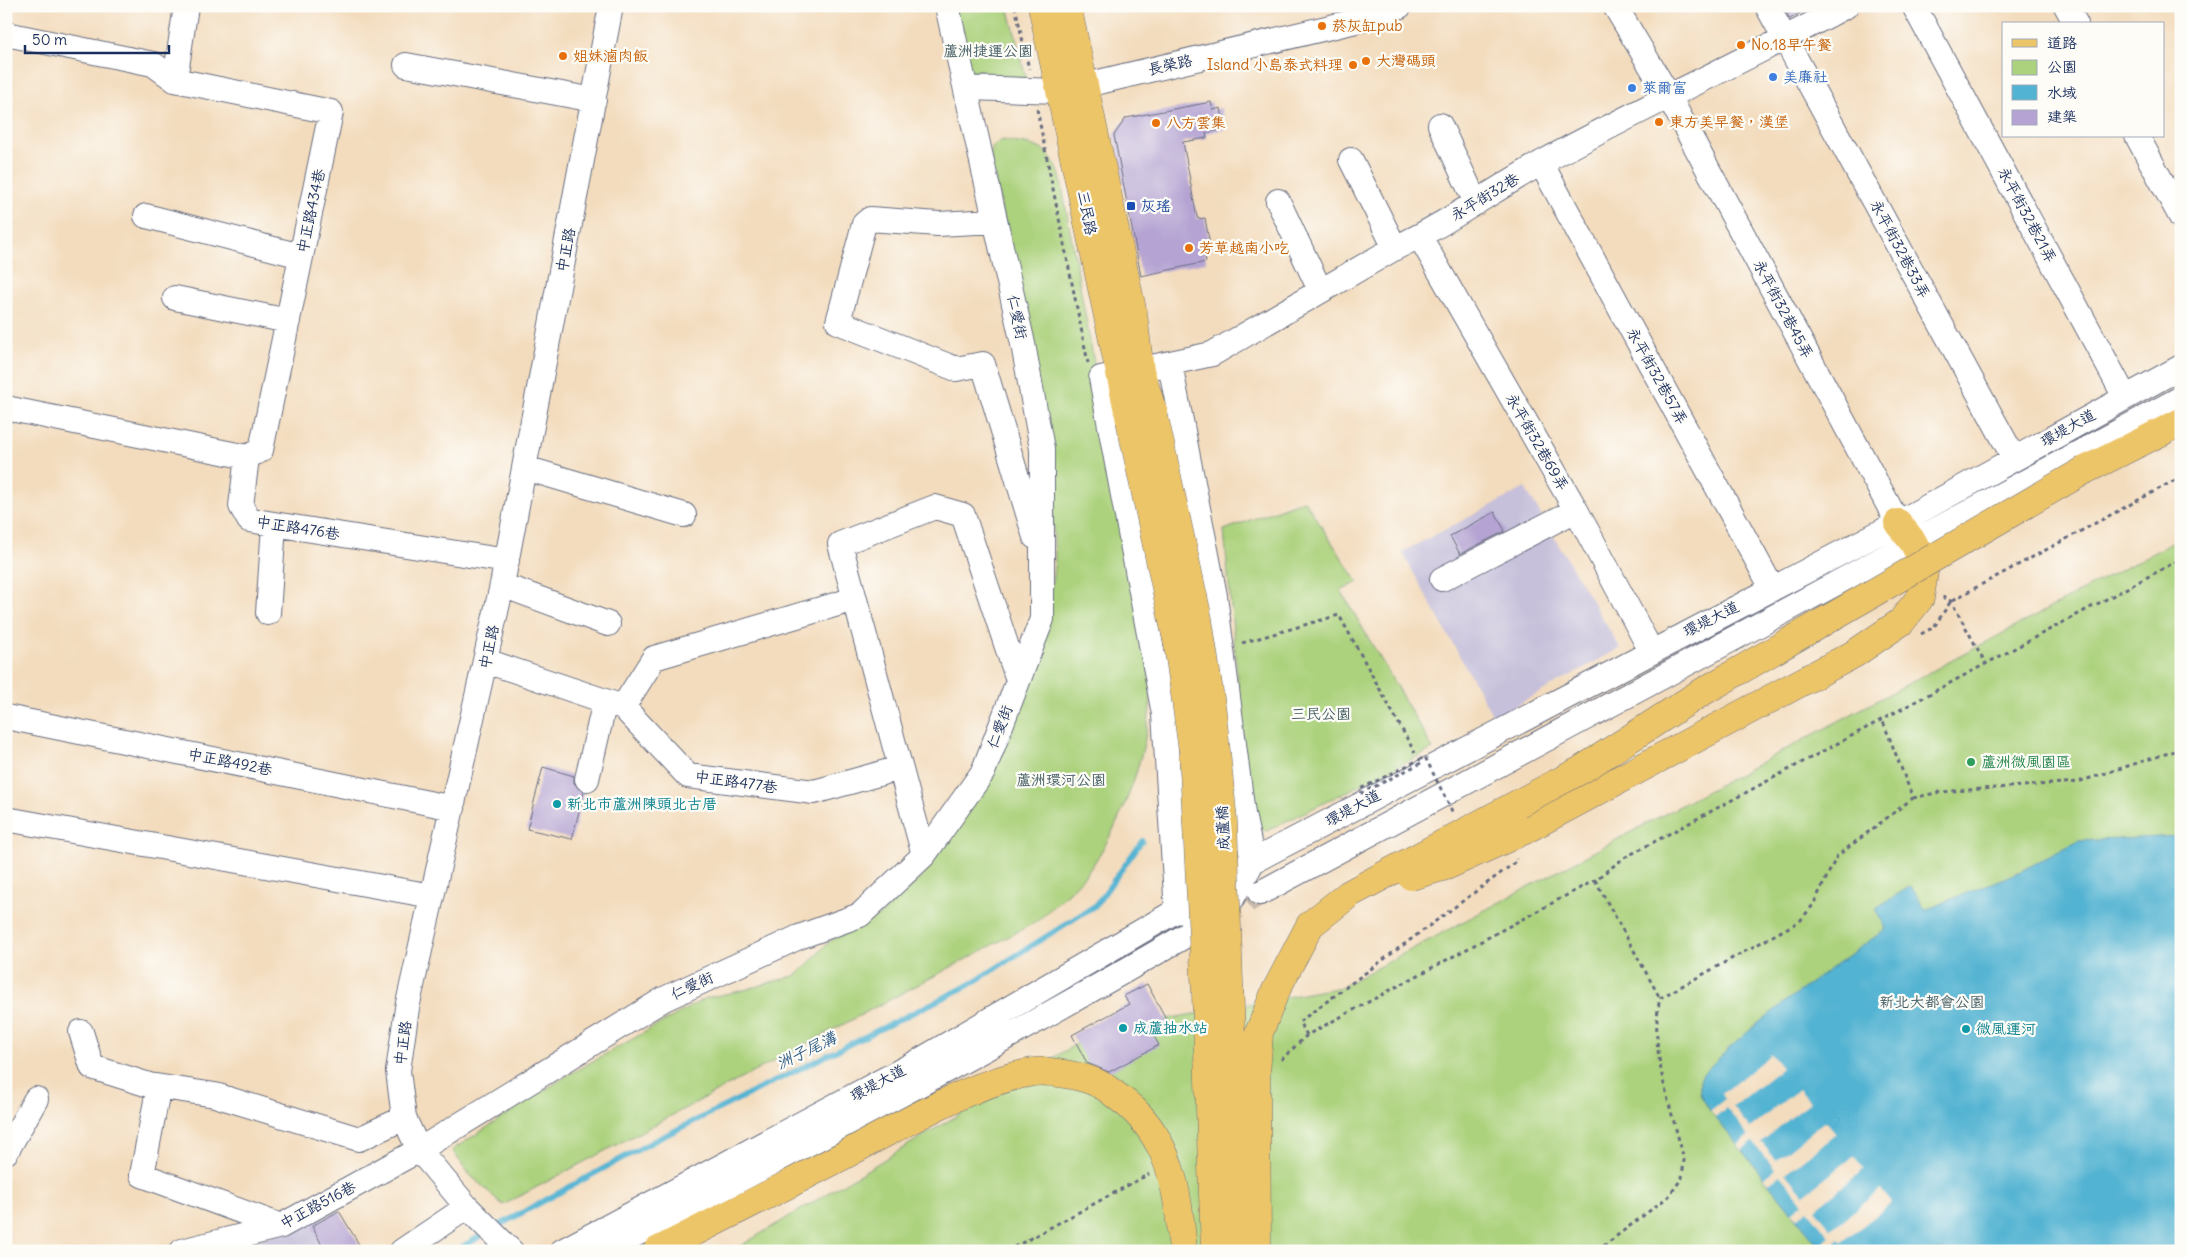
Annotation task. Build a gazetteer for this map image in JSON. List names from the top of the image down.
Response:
{
  "streets": {
    "main road": ["三民路", "成蘆橋"],
    "street": [
      "長榮路",
      "永平街32巷",
      "中正路434巷",
      "永平街32巷21弄",
      "永平街32巷33弄",
      "中正路",
      "永平街32巷45弄",
      "仁愛街",
      "永平街32巷57弄",
      "環堤大道",
      "永平街32巷69弄",
      "中正路476巷",
      "中正路492巷",
      "中正路477巷",
      "中正路516巷"
    ]
  },
  "crossings": [
    ["長榮路", "三民路"],
    ["長榮路", "仁愛街"],
    ["永平街32巷", "三民路"],
    ["永平街32巷", "永平街32巷33弄"],
    ["永平街32巷", "永平街32巷45弄"],
    ["永平街32巷", "永平街32巷57弄"],
    ["永平街32巷", "環堤大道"],
    ["永平街32巷", "永平街32巷69弄"],
    ["中正路434巷", "中正路476巷"],
    ["三民路", "成蘆橋"],
    ["永平街32巷21弄", "環堤大道"],
    ["永平街32巷33弄", "環堤大道"],
    ["中正路", "仁愛街"],
    ["中正路", "中正路476巷"],
    ["中正路", "中正路492巷"],
    ["中正路", "中正路477巷"],
    ["中正路", "中正路516巷"],
    ["永平街32巷45弄", "環堤大道"],
    ["仁愛街", "中正路516巷"],
    ["永平街32巷57弄", "環堤大道"],
    ["環堤大道", "永平街32巷69弄"]
  ],
  "water": ["洲子尾溝"],
  "parks": [
    "蘆洲捷運公園",
    "三民公園",
    "蘆洲環河公園",
    "新北大都會公園"
  ],
  "places": {
    "other": [
      "菸灰缸pub",
      "No.18早午餐",
      "姐妹滷肉飯",
      "大灣碼頭",
      "Island 小島泰式料理",
      "美廉社",
      "萊爾富",
      "東方美早餐，漢堡",
      "八方雲集",
      "芳草越南小吃",
      "蘆洲微風園區",
      "新北市蘆洲陳頭北古厝",
      "成蘆抽水站",
      "微風運河"
    ],
    "transit": ["灰瑤"]
  },
  "legend": [
    "道路",
    "公園",
    "水域",
    "建築"
  ],
  "scale_bar": "50 m"
}
